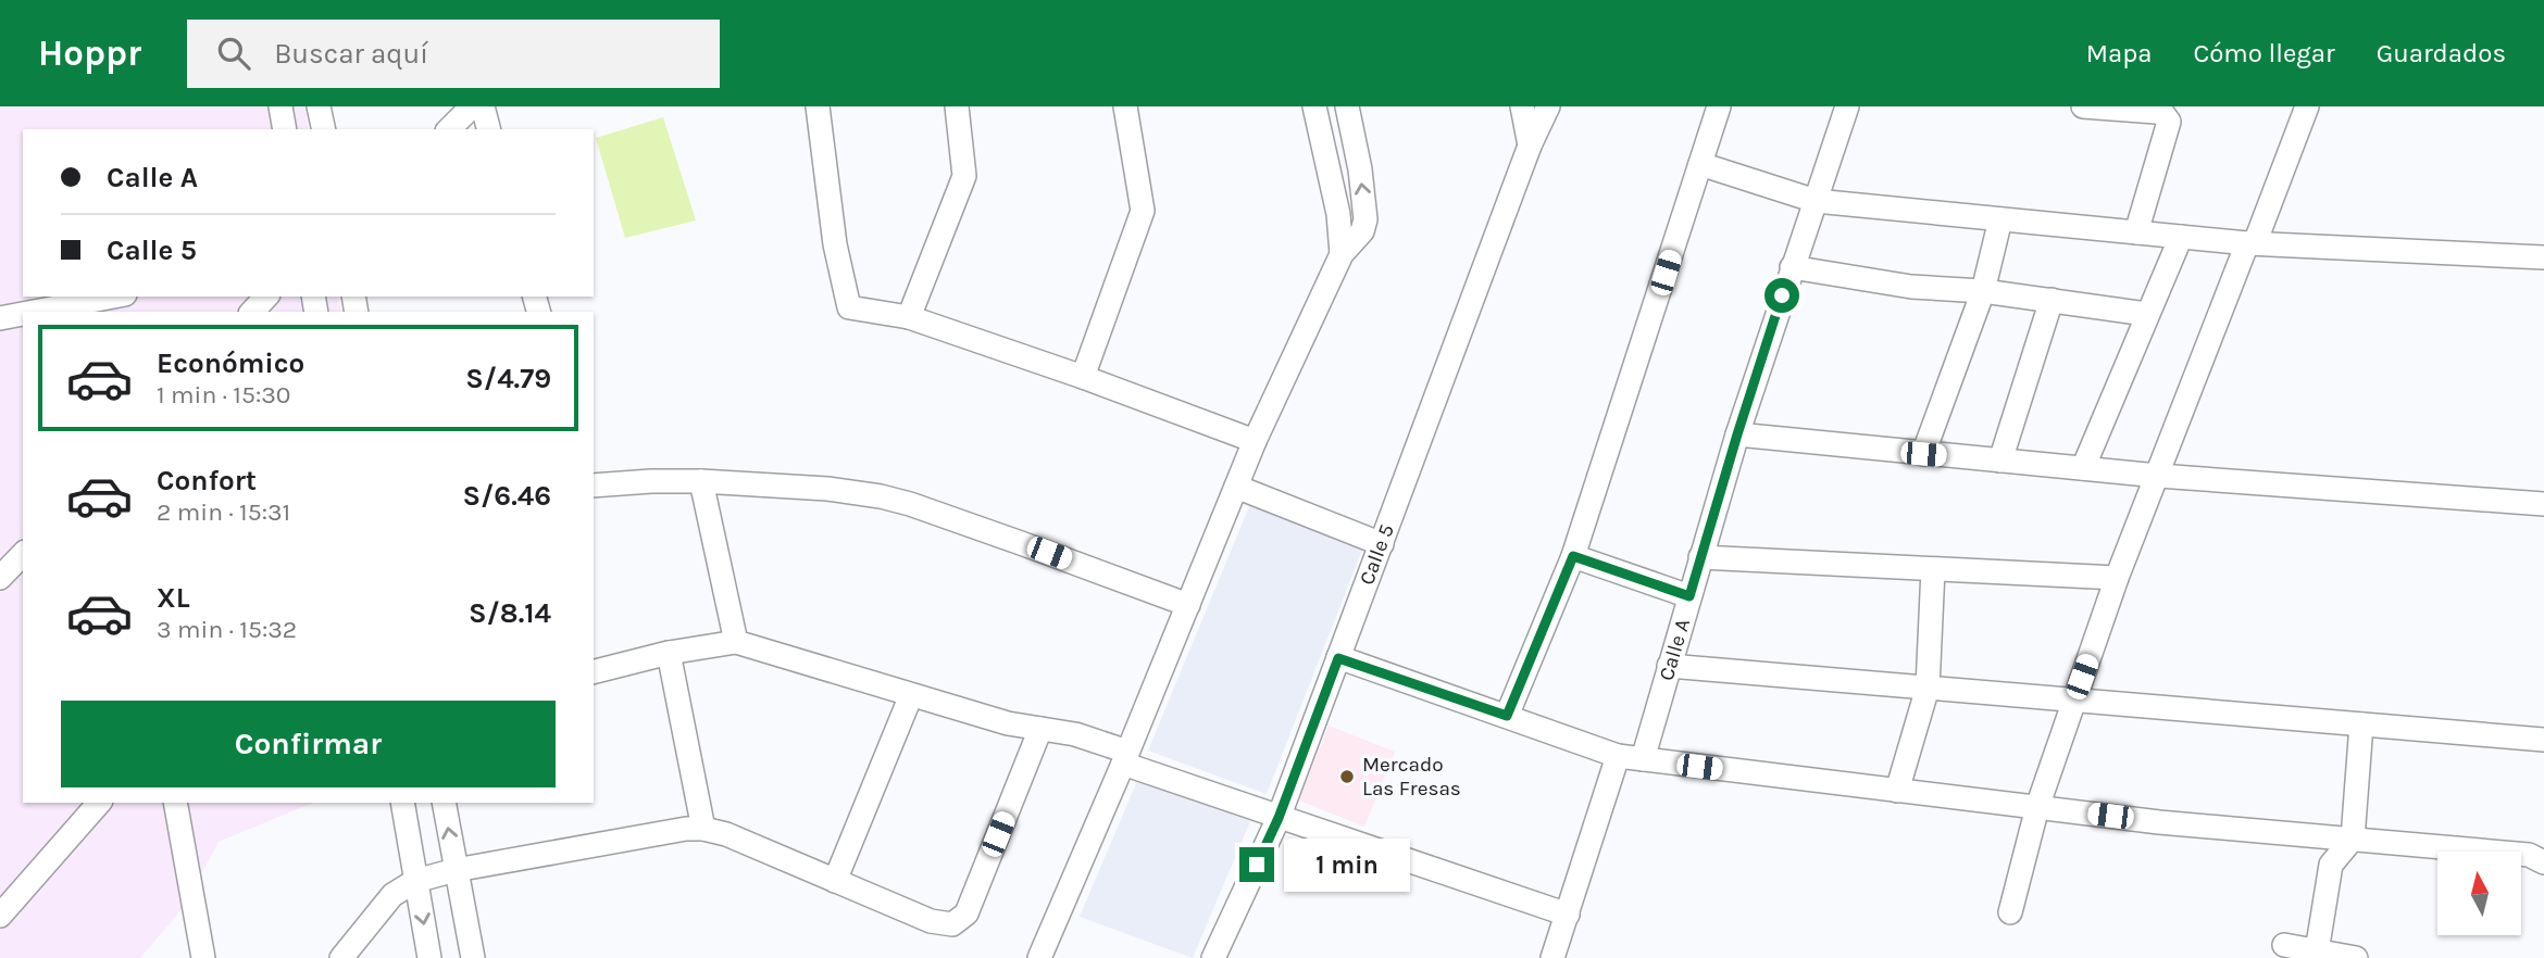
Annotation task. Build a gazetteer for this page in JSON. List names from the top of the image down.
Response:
{
  "streets": {
    "street": ["Calle 5", "Calle A"]
  },
  "places": ["Mercado Las Fresas"],
  "north": "top",
  "page": {
    "header": "Hoppr",
    "search": "Buscar aquí",
    "nav": ["Mapa", "Cómo llegar", "Guardados"],
    "banner": ["Calle A", "Calle 5"],
    "list": [
      {
        "name": "Económico",
        "note": "1 min · 15:30",
        "value": "S/4.79"
      },
      {
        "name": "Confort",
        "note": "2 min · 15:31",
        "value": "S/6.46"
      },
      {
        "name": "XL",
        "note": "3 min · 15:32",
        "value": "S/8.14"
      }
    ],
    "buttons": "Confirmar",
    "bubble": "1 min"
  }
}
